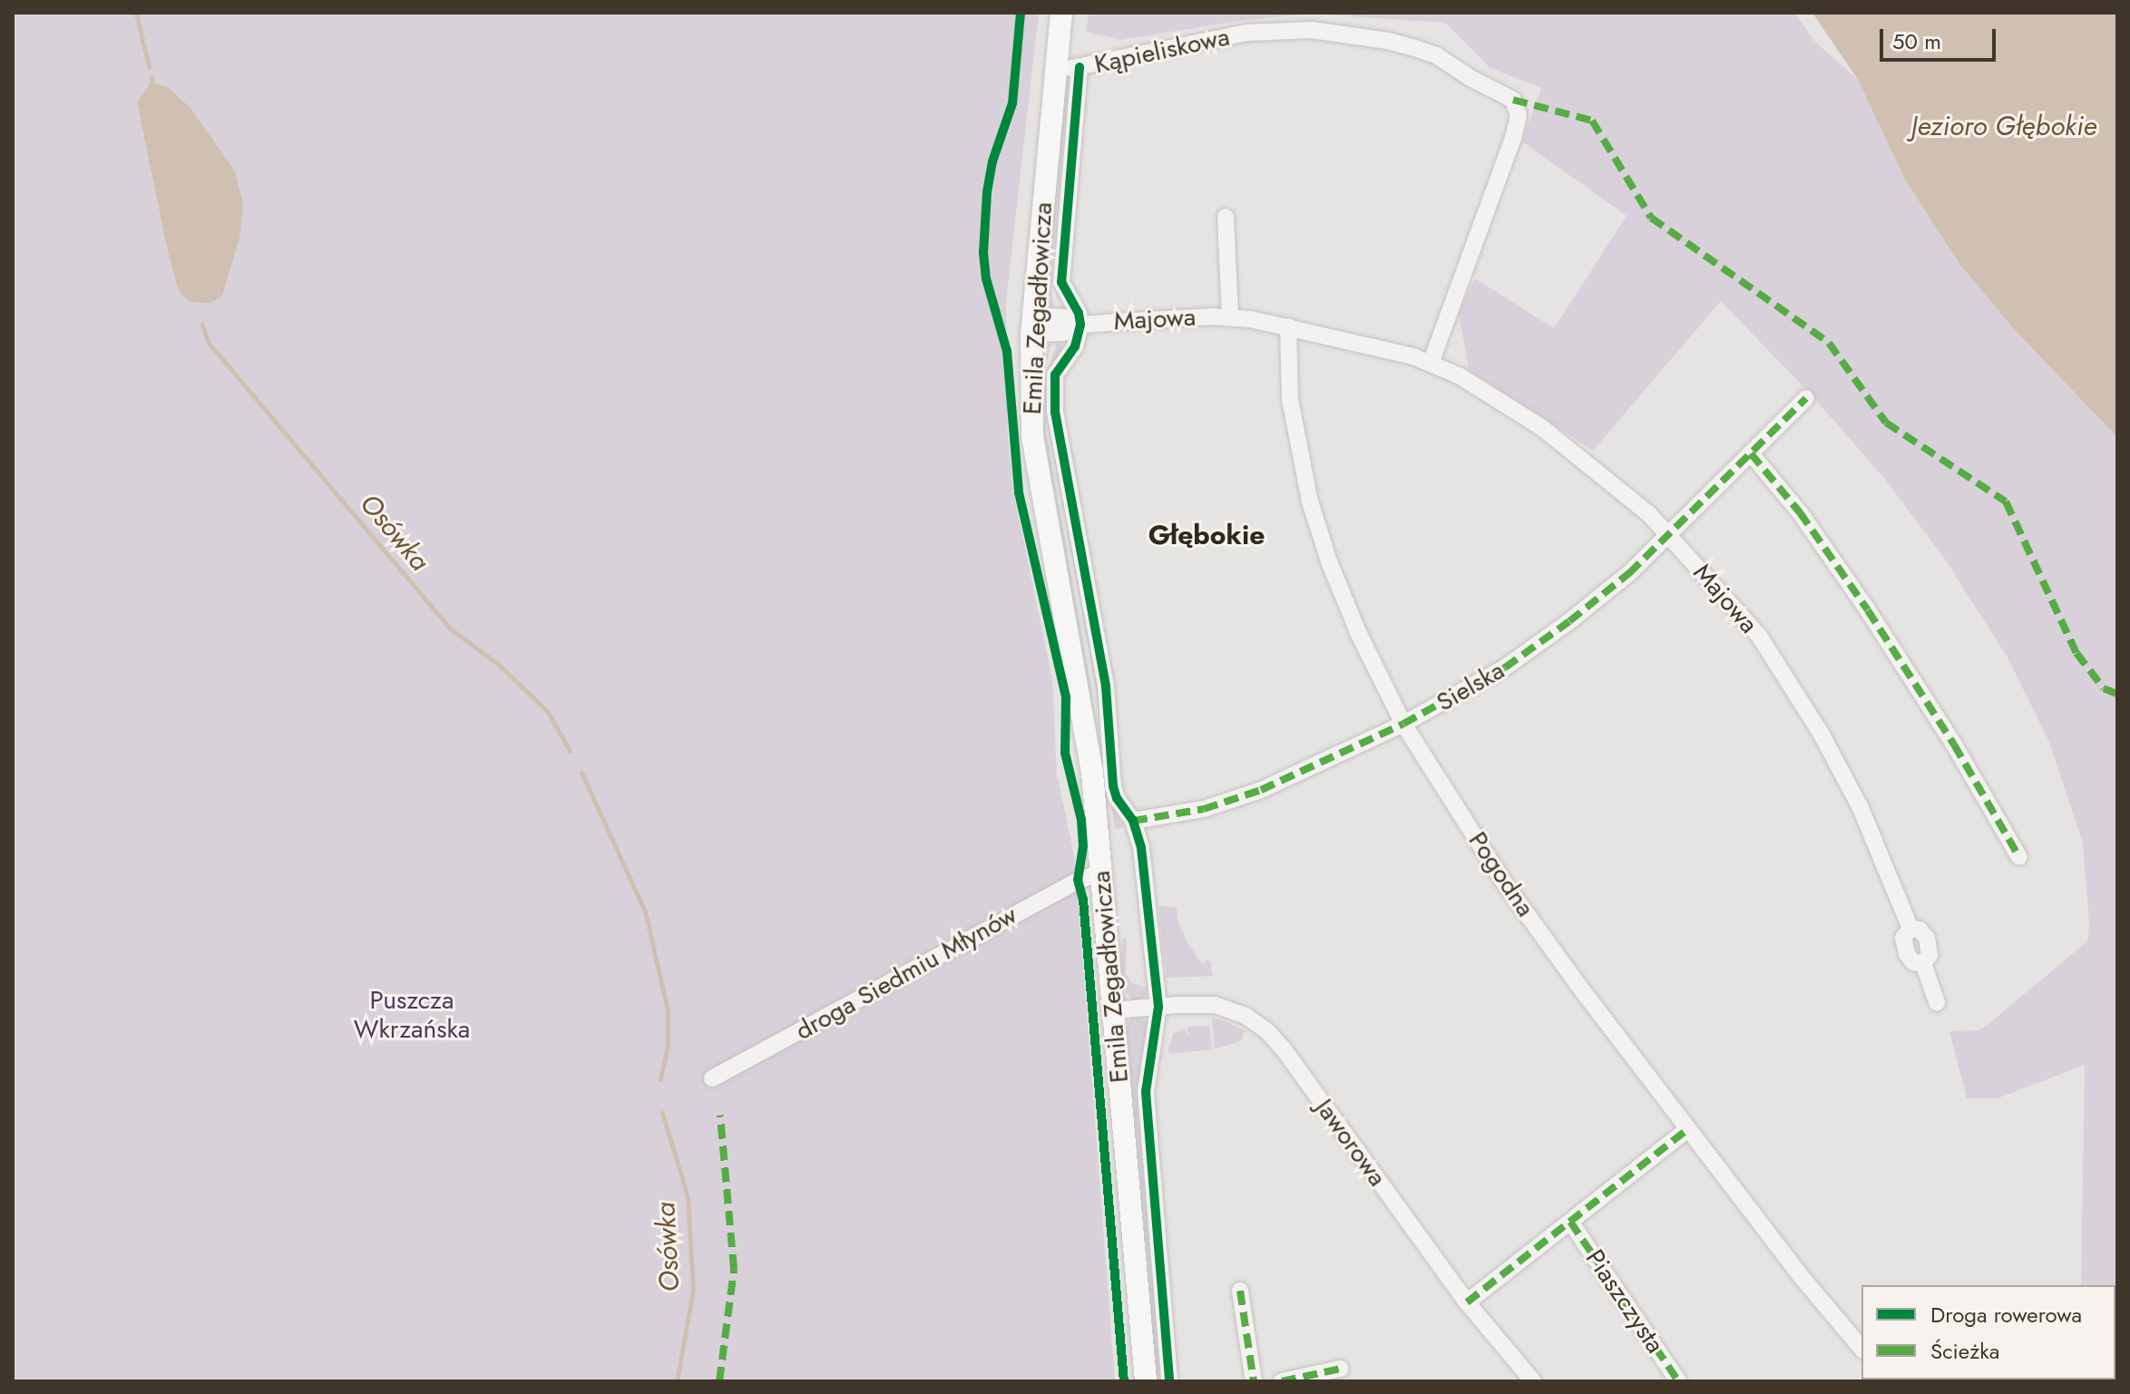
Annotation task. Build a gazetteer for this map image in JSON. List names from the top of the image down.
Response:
{
  "streets": {
    "main road": ["Emila Zegadłowicza"],
    "street": [
      "Kąpieliskowa",
      "Majowa",
      "Sielska",
      "Pogodna",
      "droga Siedmiu Młynów",
      "Jaworowa",
      "Piaszczysta"
    ]
  },
  "crossings": [
    ["Kąpieliskowa", "Emila Zegadłowicza"],
    ["Kąpieliskowa", "Majowa"],
    ["Emila Zegadłowicza", "Majowa"],
    ["Emila Zegadłowicza", "droga Siedmiu Młynów"],
    ["Emila Zegadłowicza", "Jaworowa"],
    ["Majowa", "Sielska"],
    ["Majowa", "Pogodna"],
    ["Sielska", "Pogodna"],
    ["Pogodna", "Piaszczysta"],
    ["Jaworowa", "Piaszczysta"]
  ],
  "districts": ["Głębokie"],
  "water": ["Jezioro Głębokie", "Osówka"],
  "parks": ["Puszcza Wkrzańska"],
  "legend": ["Droga rowerowa", "Ścieżka"],
  "scale_bar": "50 m"
}
